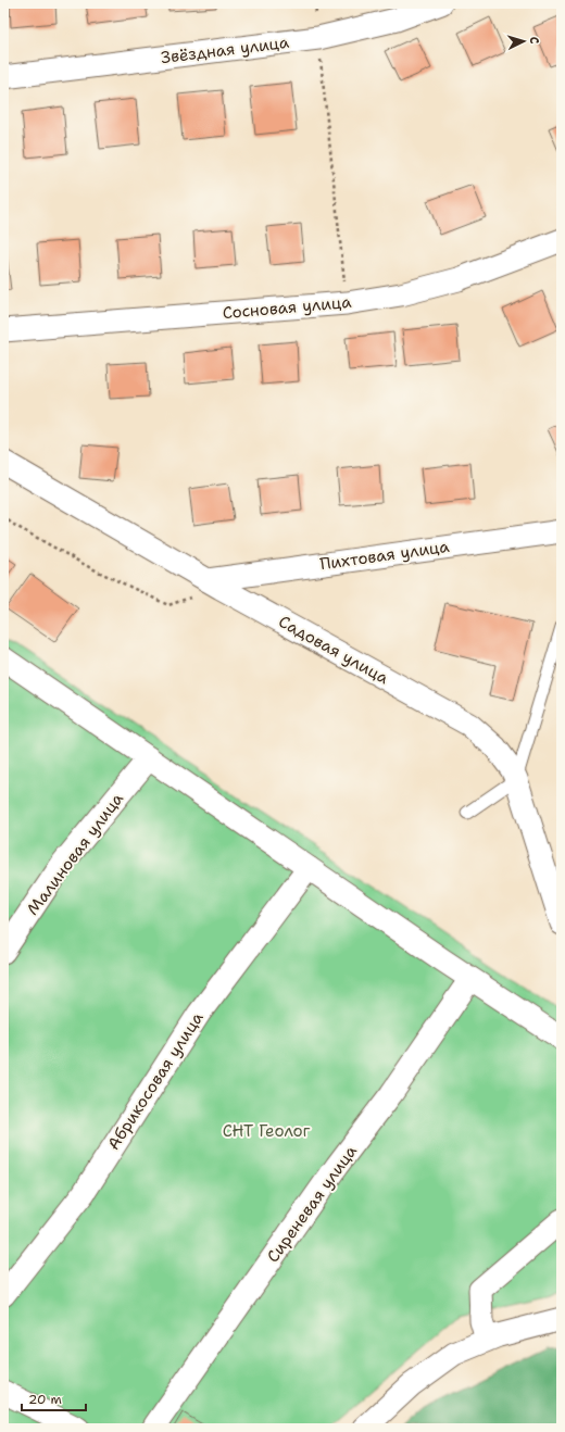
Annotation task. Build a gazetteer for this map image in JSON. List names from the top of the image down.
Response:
{
  "streets": {
    "street": [
      "Звёздная улица",
      "Сосновая улица",
      "Пихтовая улица",
      "Садовая улица",
      "Малиновая улица",
      "Абрикосовая улица",
      "Сиреневая улица"
    ]
  },
  "crossings": [
    ["Пихтовая улица", "Садовая улица"]
  ],
  "parks": ["СНТ Геолог"],
  "scale_bar": "20 m",
  "north": "right"
}
